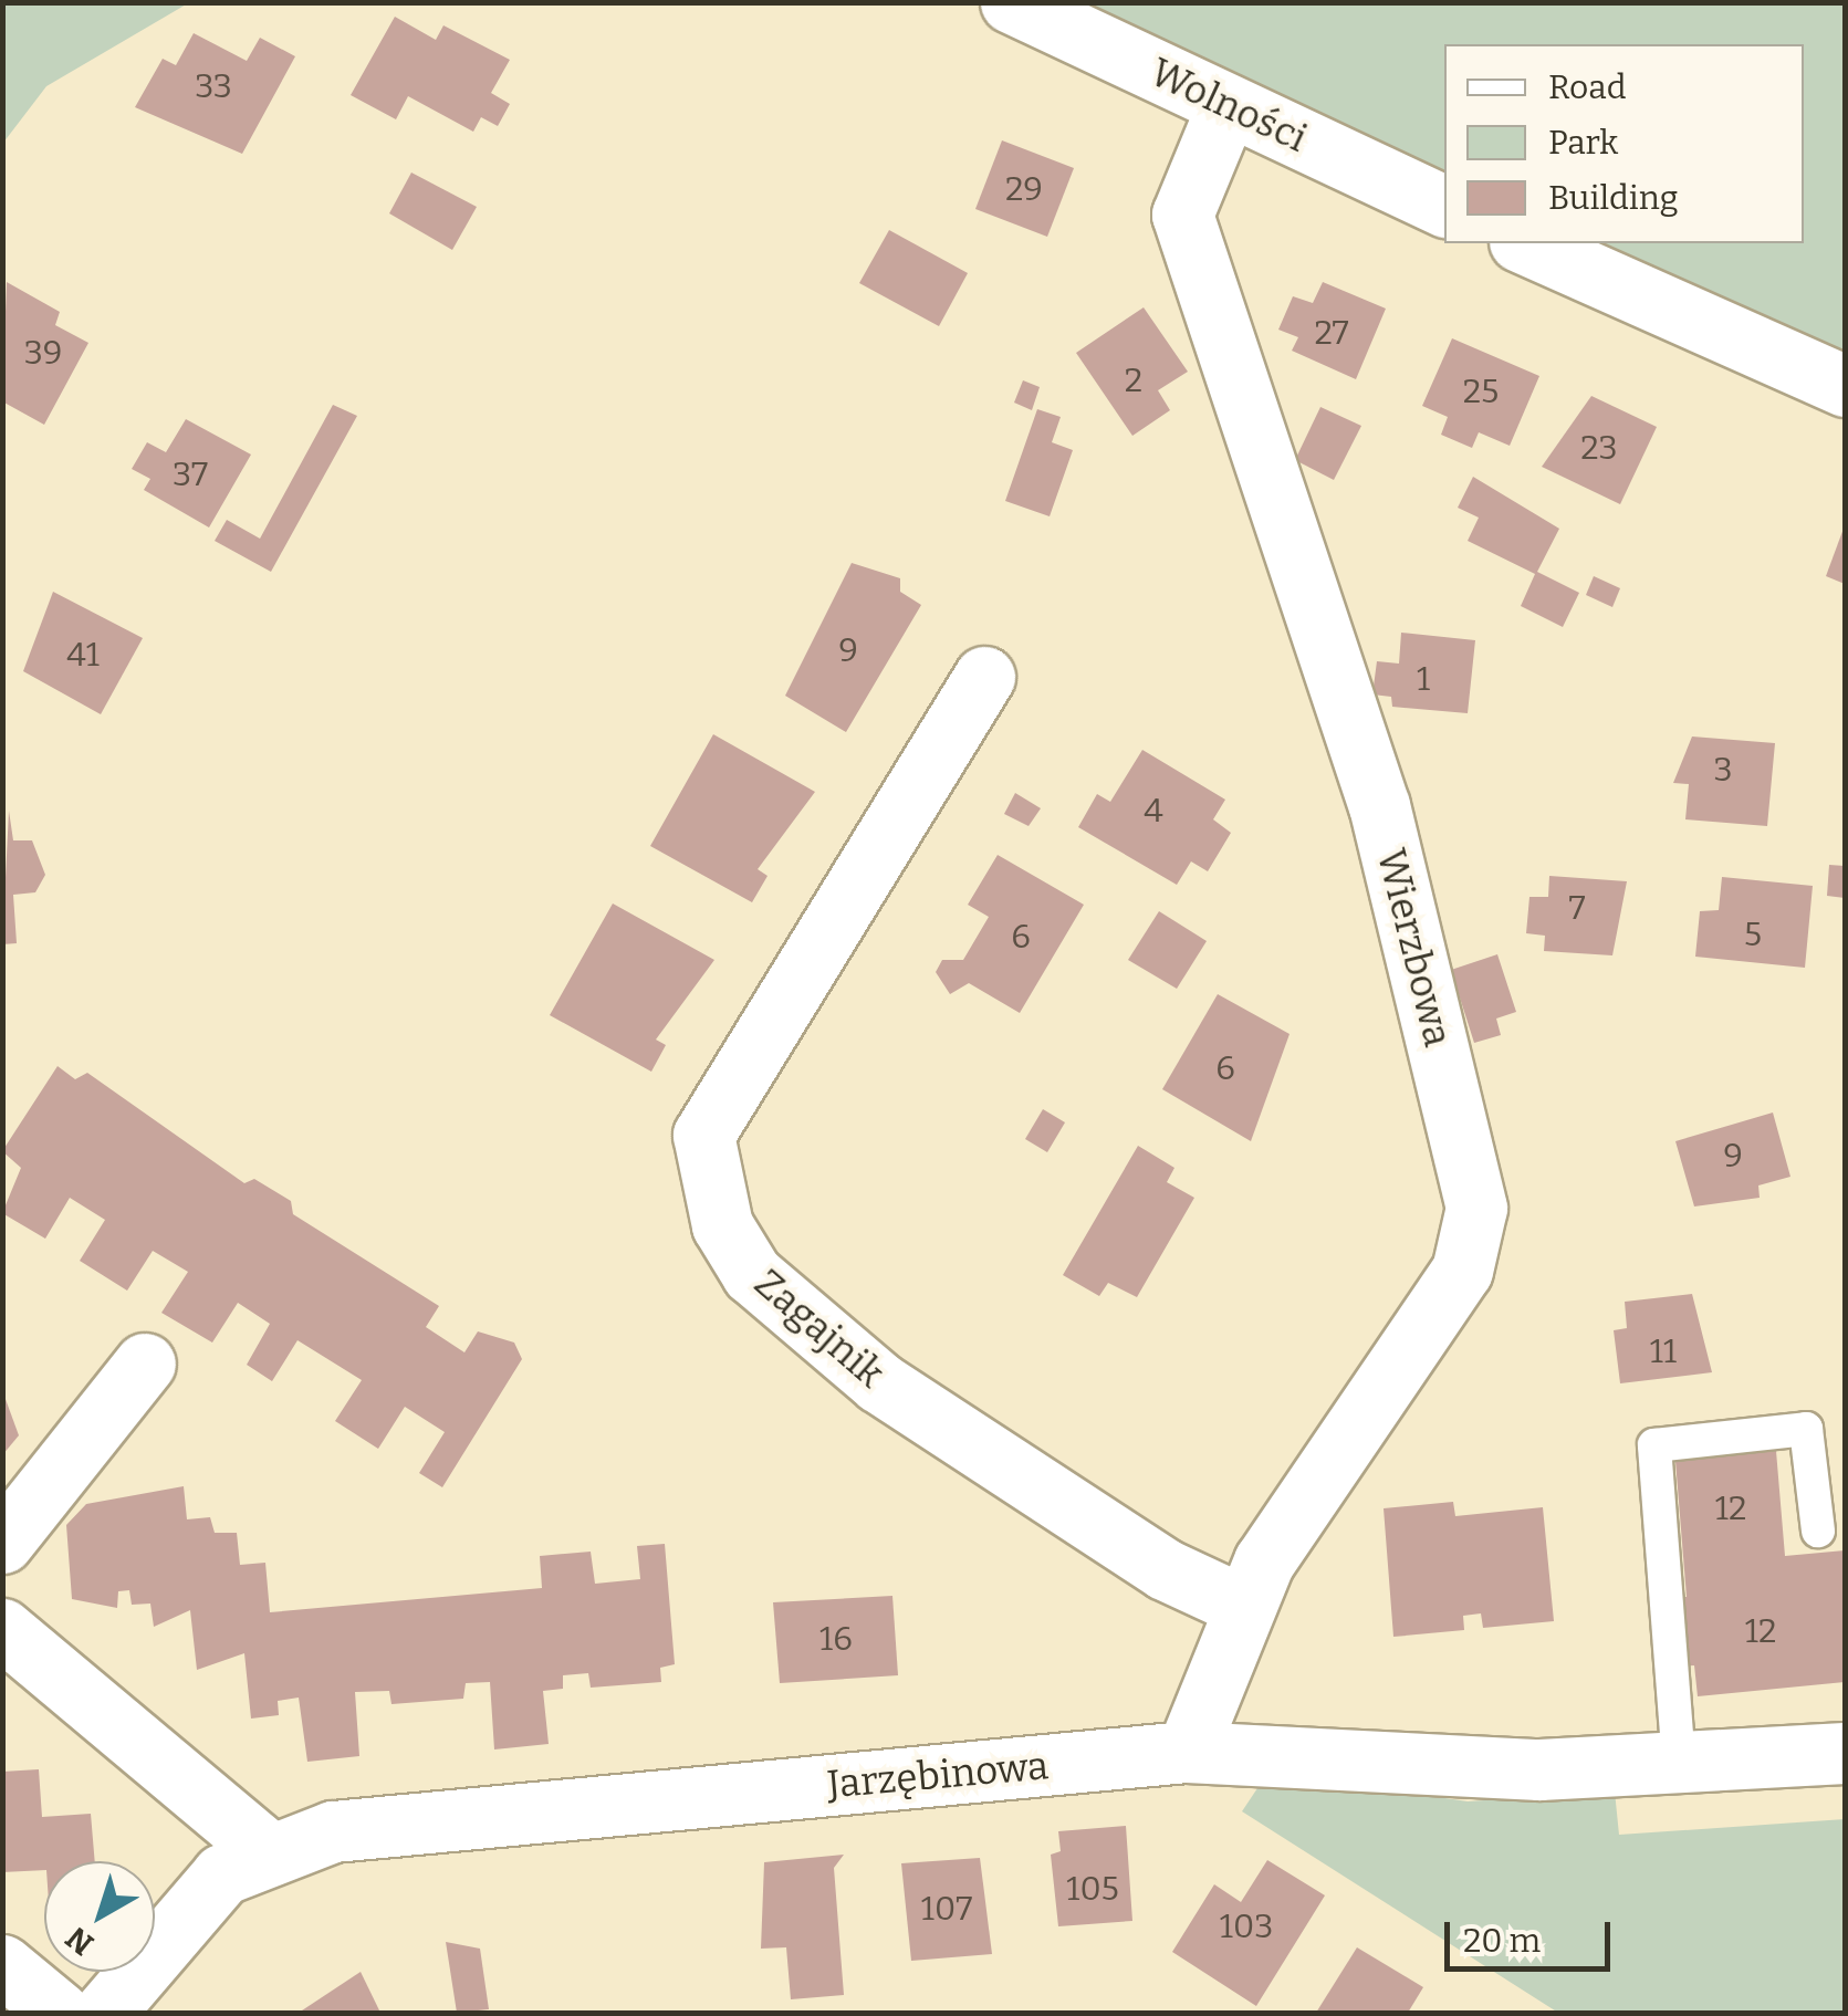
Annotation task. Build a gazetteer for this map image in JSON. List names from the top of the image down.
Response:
{
  "streets": {
    "street": [
      "Wolności",
      "Wierzbowa",
      "Zagajnik",
      "Jarzębinowa"
    ]
  },
  "crossings": [
    ["Wolności", "Wierzbowa"],
    ["Wierzbowa", "Zagajnik"],
    ["Wierzbowa", "Jarzębinowa"]
  ],
  "house_numbers": [
    "33",
    "29",
    "27",
    "39",
    "2",
    "25",
    "23",
    "37",
    "9",
    "41",
    "1",
    "3",
    "4",
    "7",
    "5",
    "6",
    "6",
    "9",
    "11",
    "12",
    "12",
    "16",
    "105",
    "107",
    "103"
  ],
  "legend": ["Road", "Park", "Building"],
  "scale_bar": "20 m",
  "north": "bottom left"
}
